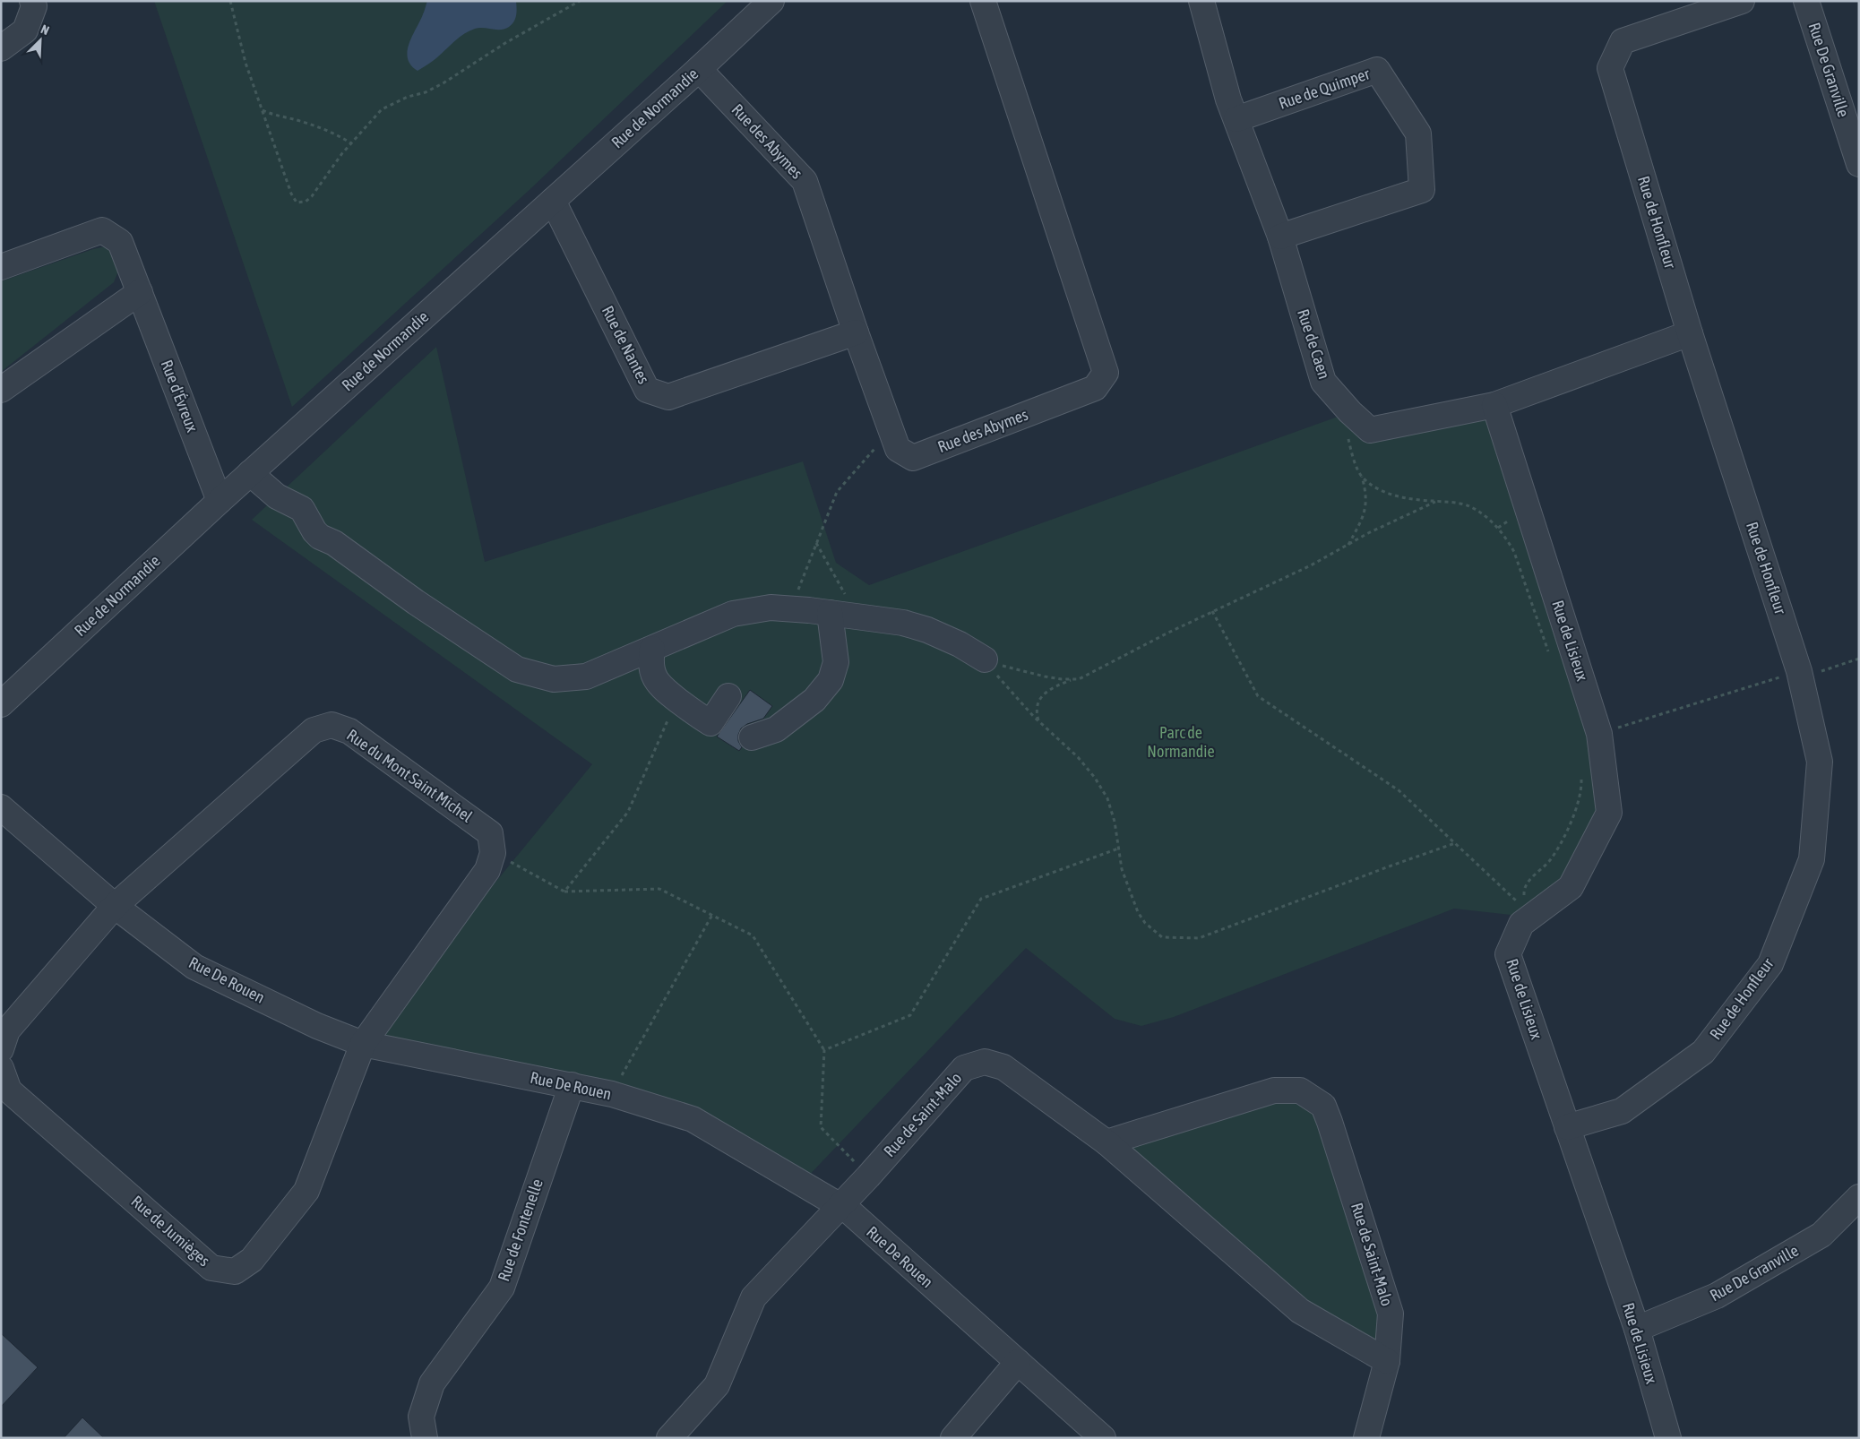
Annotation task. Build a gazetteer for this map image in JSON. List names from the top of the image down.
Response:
{
  "streets": {
    "street": [
      "Rue De Granville",
      "Rue de Quimper",
      "Rue de Normandie",
      "Rue des Abymes",
      "Rue de Honfleur",
      "Rue de Caen",
      "Rue de Nantes",
      "Rue d'Évreux",
      "Rue de Lisieux",
      "Rue du Mont Saint Michel",
      "Rue De Rouen",
      "Rue de Saint-Malo",
      "Rue de Fontenelle",
      "Rue de Jumièges"
    ]
  },
  "crossings": [
    ["Rue De Granville", "Rue de Lisieux"],
    ["Rue de Quimper", "Rue de Caen"],
    ["Rue de Normandie", "Rue des Abymes"],
    ["Rue de Normandie", "Rue de Nantes"],
    ["Rue de Normandie", "Rue d'Évreux"],
    ["Rue des Abymes", "Rue de Nantes"],
    ["Rue de Honfleur", "Rue de Caen"],
    ["Rue de Honfleur", "Rue de Lisieux"],
    ["Rue de Caen", "Rue de Lisieux"],
    ["Rue du Mont Saint Michel", "Rue De Rouen"],
    ["Rue De Rouen", "Rue de Saint-Malo"],
    ["Rue De Rouen", "Rue de Fontenelle"],
    ["Rue De Rouen", "Rue de Jumièges"]
  ],
  "parks": ["Parc de Normandie"],
  "north": "top right"
}
